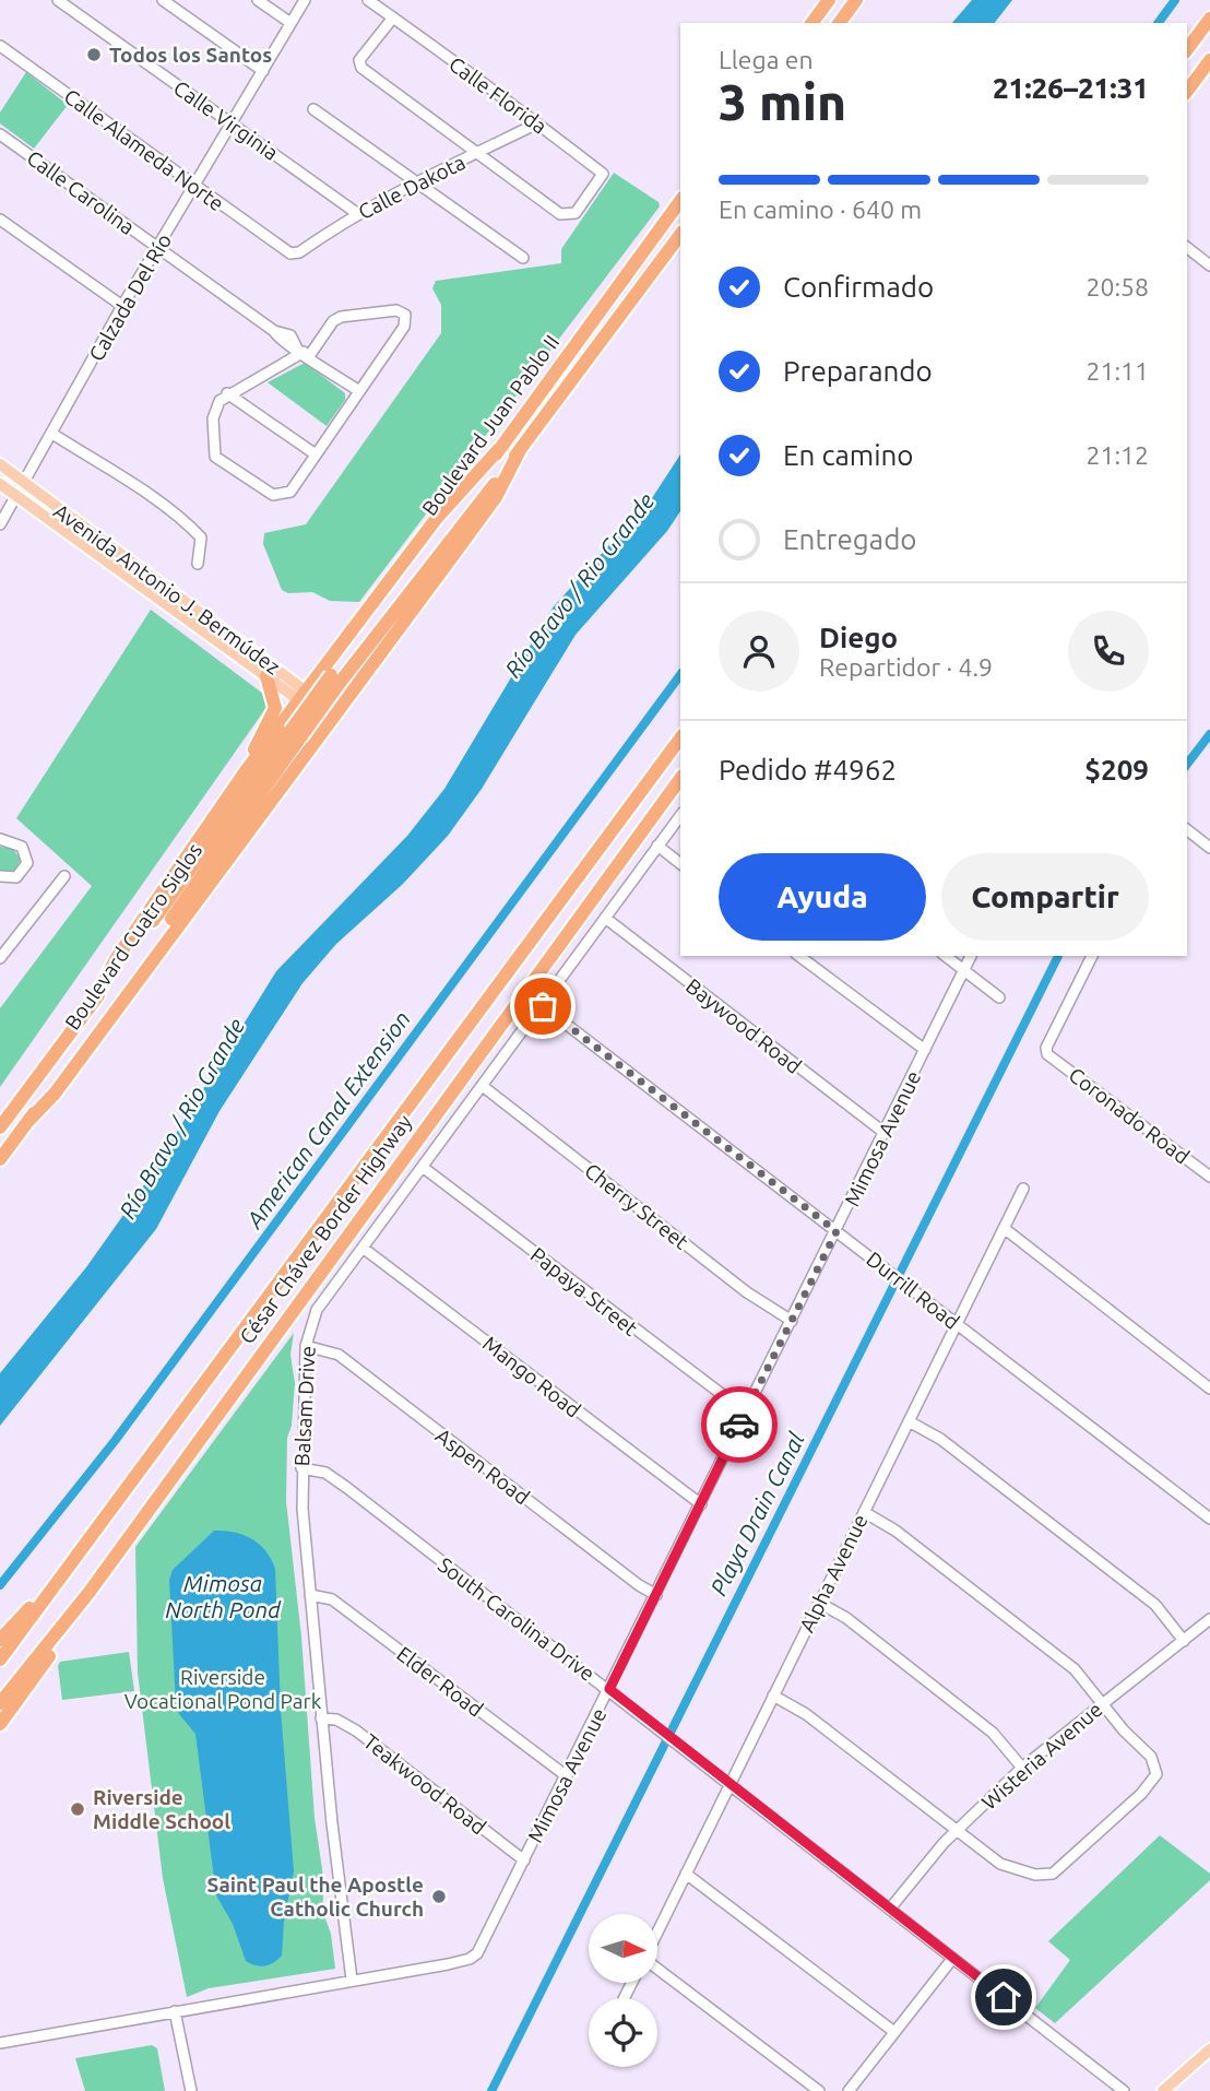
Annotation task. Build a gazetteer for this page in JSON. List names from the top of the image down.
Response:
{
  "streets": {
    "highway": ["Boulevard Juan Pablo II", "Boulevard Cuatro Siglos", "César Chávez Border Highway"],
    "main road": ["Avenida Antonio J. Bermúdez"],
    "street": [
      "Calle Florida",
      "Calle Virginia",
      "Calle Alameda Norte",
      "Calle Dakota",
      "Calle Carolina",
      "Calzada Del Río",
      "Baywood Road",
      "Coronado Road",
      "Mimosa Avenue",
      "Cherry Street",
      "Durrill Road",
      "Papaya Street",
      "Mango Road",
      "Balsam Drive",
      "Aspen Road",
      "Alpha Avenue",
      "South Carolina Drive",
      "Elder Road",
      "Wisteria Avenue",
      "Teakwood Road"
    ]
  },
  "crossings": [
    ["Calle Florida", "Calle Dakota"],
    ["Calle Virginia", "Calle Dakota"],
    ["Calle Virginia", "Calzada Del Río"],
    ["Calle Alameda Norte", "Calle Dakota"],
    ["Calle Alameda Norte", "Calzada Del Río"],
    ["Calle Carolina", "Calzada Del Río"],
    ["Calzada Del Río", "Avenida Antonio J. Bermúdez"],
    ["Baywood Road", "Mimosa Avenue"],
    ["Baywood Road", "Balsam Drive"],
    ["Mimosa Avenue", "Cherry Street"],
    ["Mimosa Avenue", "Durrill Road"],
    ["Mimosa Avenue", "Papaya Street"],
    ["Mimosa Avenue", "Mango Road"],
    ["Mimosa Avenue", "Balsam Drive"],
    ["Mimosa Avenue", "Aspen Road"],
    ["Mimosa Avenue", "South Carolina Drive"],
    ["Mimosa Avenue", "Elder Road"],
    ["Mimosa Avenue", "Teakwood Road"],
    ["Cherry Street", "Balsam Drive"],
    ["Durrill Road", "Balsam Drive"],
    ["Durrill Road", "Alpha Avenue"],
    ["Papaya Street", "Balsam Drive"],
    ["Mango Road", "Balsam Drive"],
    ["Balsam Drive", "Aspen Road"],
    ["Balsam Drive", "South Carolina Drive"],
    ["Balsam Drive", "Elder Road"],
    ["Balsam Drive", "Teakwood Road"],
    ["Alpha Avenue", "South Carolina Drive"],
    ["South Carolina Drive", "Wisteria Avenue"]
  ],
  "water": [
    "Río Bravo / Rio Grande",
    "American Canal Extension",
    "Playa Drain Canal",
    "Mimosa North Pond"
  ],
  "parks": ["Riverside Vocational Pond Park"],
  "places": ["Todos los Santos", "Riverside Middle School", "Saint Paul the Apostle Catholic Church"],
  "north": "right",
  "page": {
    "heading": ["3 min", "Llega en", "21:26–21:31"],
    "panel": [
      "Diego",
      "Repartidor · 4.9",
      "Pedido #4962",
      "$209"
    ],
    "bar": "En camino · 640 m",
    "list": [
      ["Confirmado", "20:58"],
      ["Preparando", "21:11"],
      ["En camino", "21:12"],
      "Entregado"
    ],
    "buttons": ["Ayuda", "Compartir"]
  }
}
